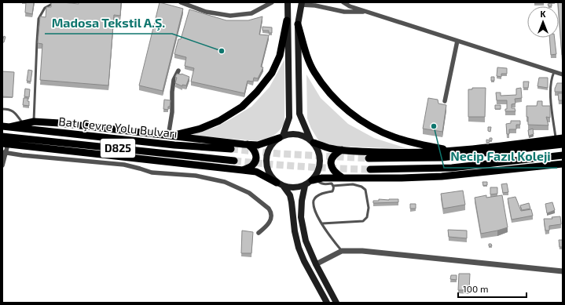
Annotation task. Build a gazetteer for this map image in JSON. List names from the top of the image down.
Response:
{
  "streets": {
    "highway": ["Batı Çevre Yolu Bulvarı", "D825"]
  },
  "places": ["Madosa Tekstil A.Ş.", "Necip Fazıl Koleji"],
  "scale_bar": "100 m",
  "north": "top"
}
